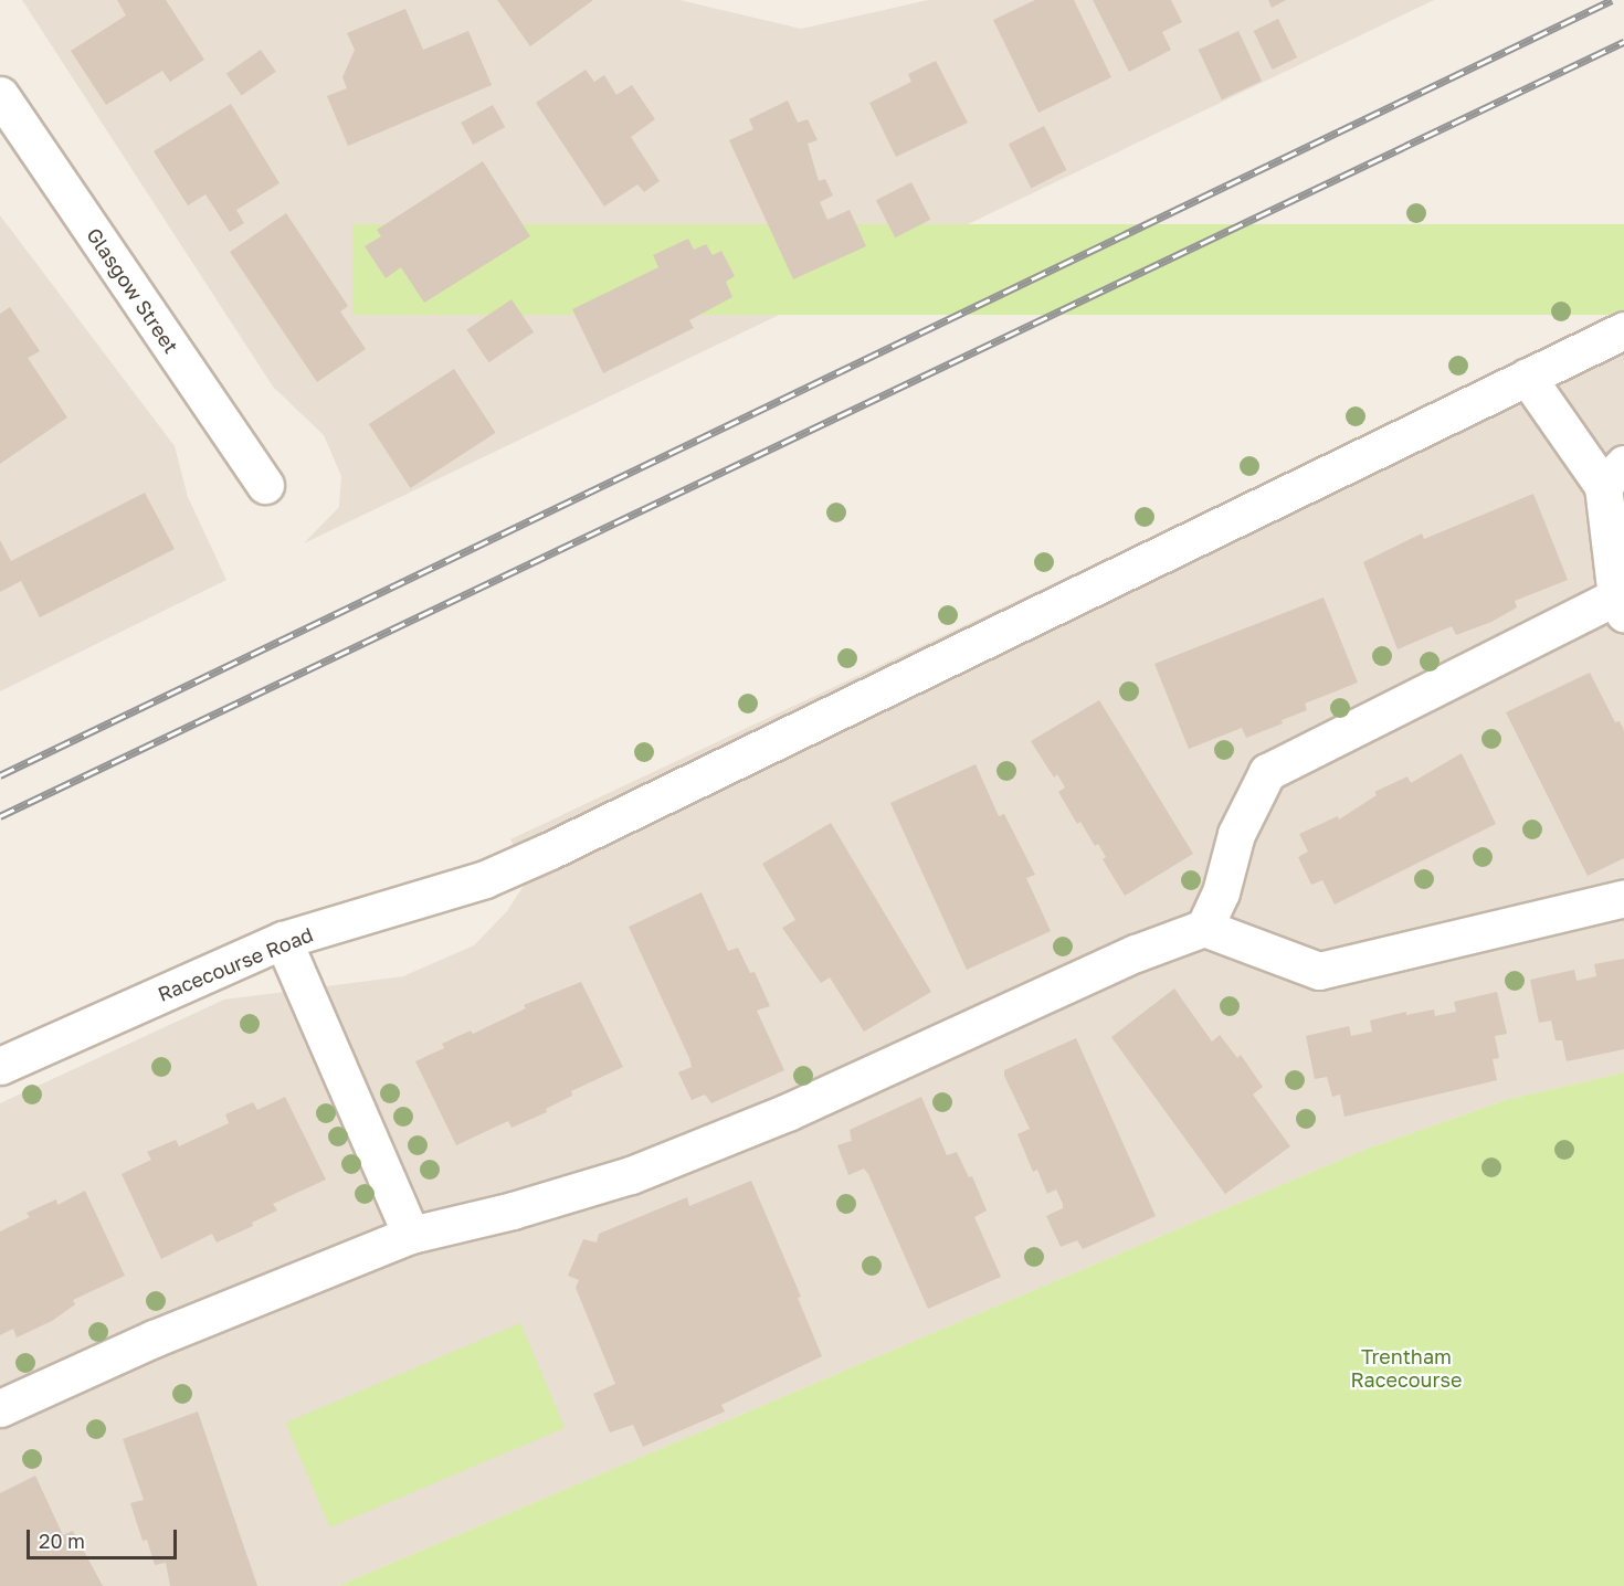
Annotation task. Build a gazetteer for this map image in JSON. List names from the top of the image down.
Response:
{
  "streets": {
    "street": ["Glasgow Street", "Racecourse Road"]
  },
  "parks": ["Trentham Racecourse"],
  "scale_bar": "20 m"
}
